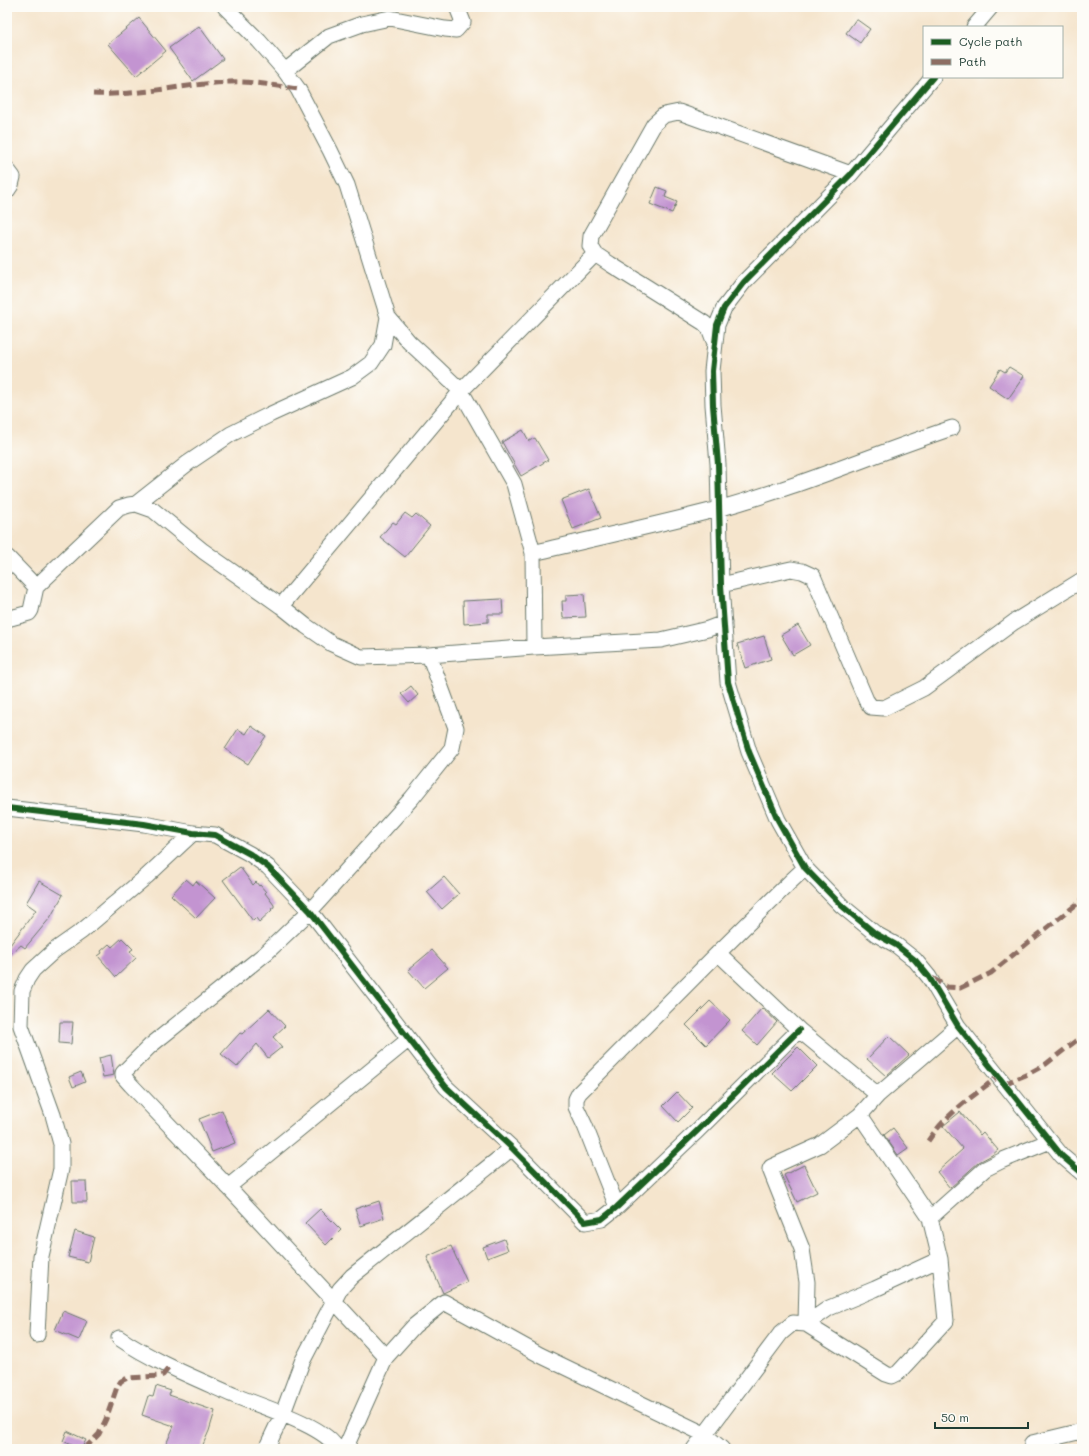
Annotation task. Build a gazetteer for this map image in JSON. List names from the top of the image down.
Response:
{
  "legend": ["Cycle path", "Path"],
  "scale_bar": "50 m"
}
